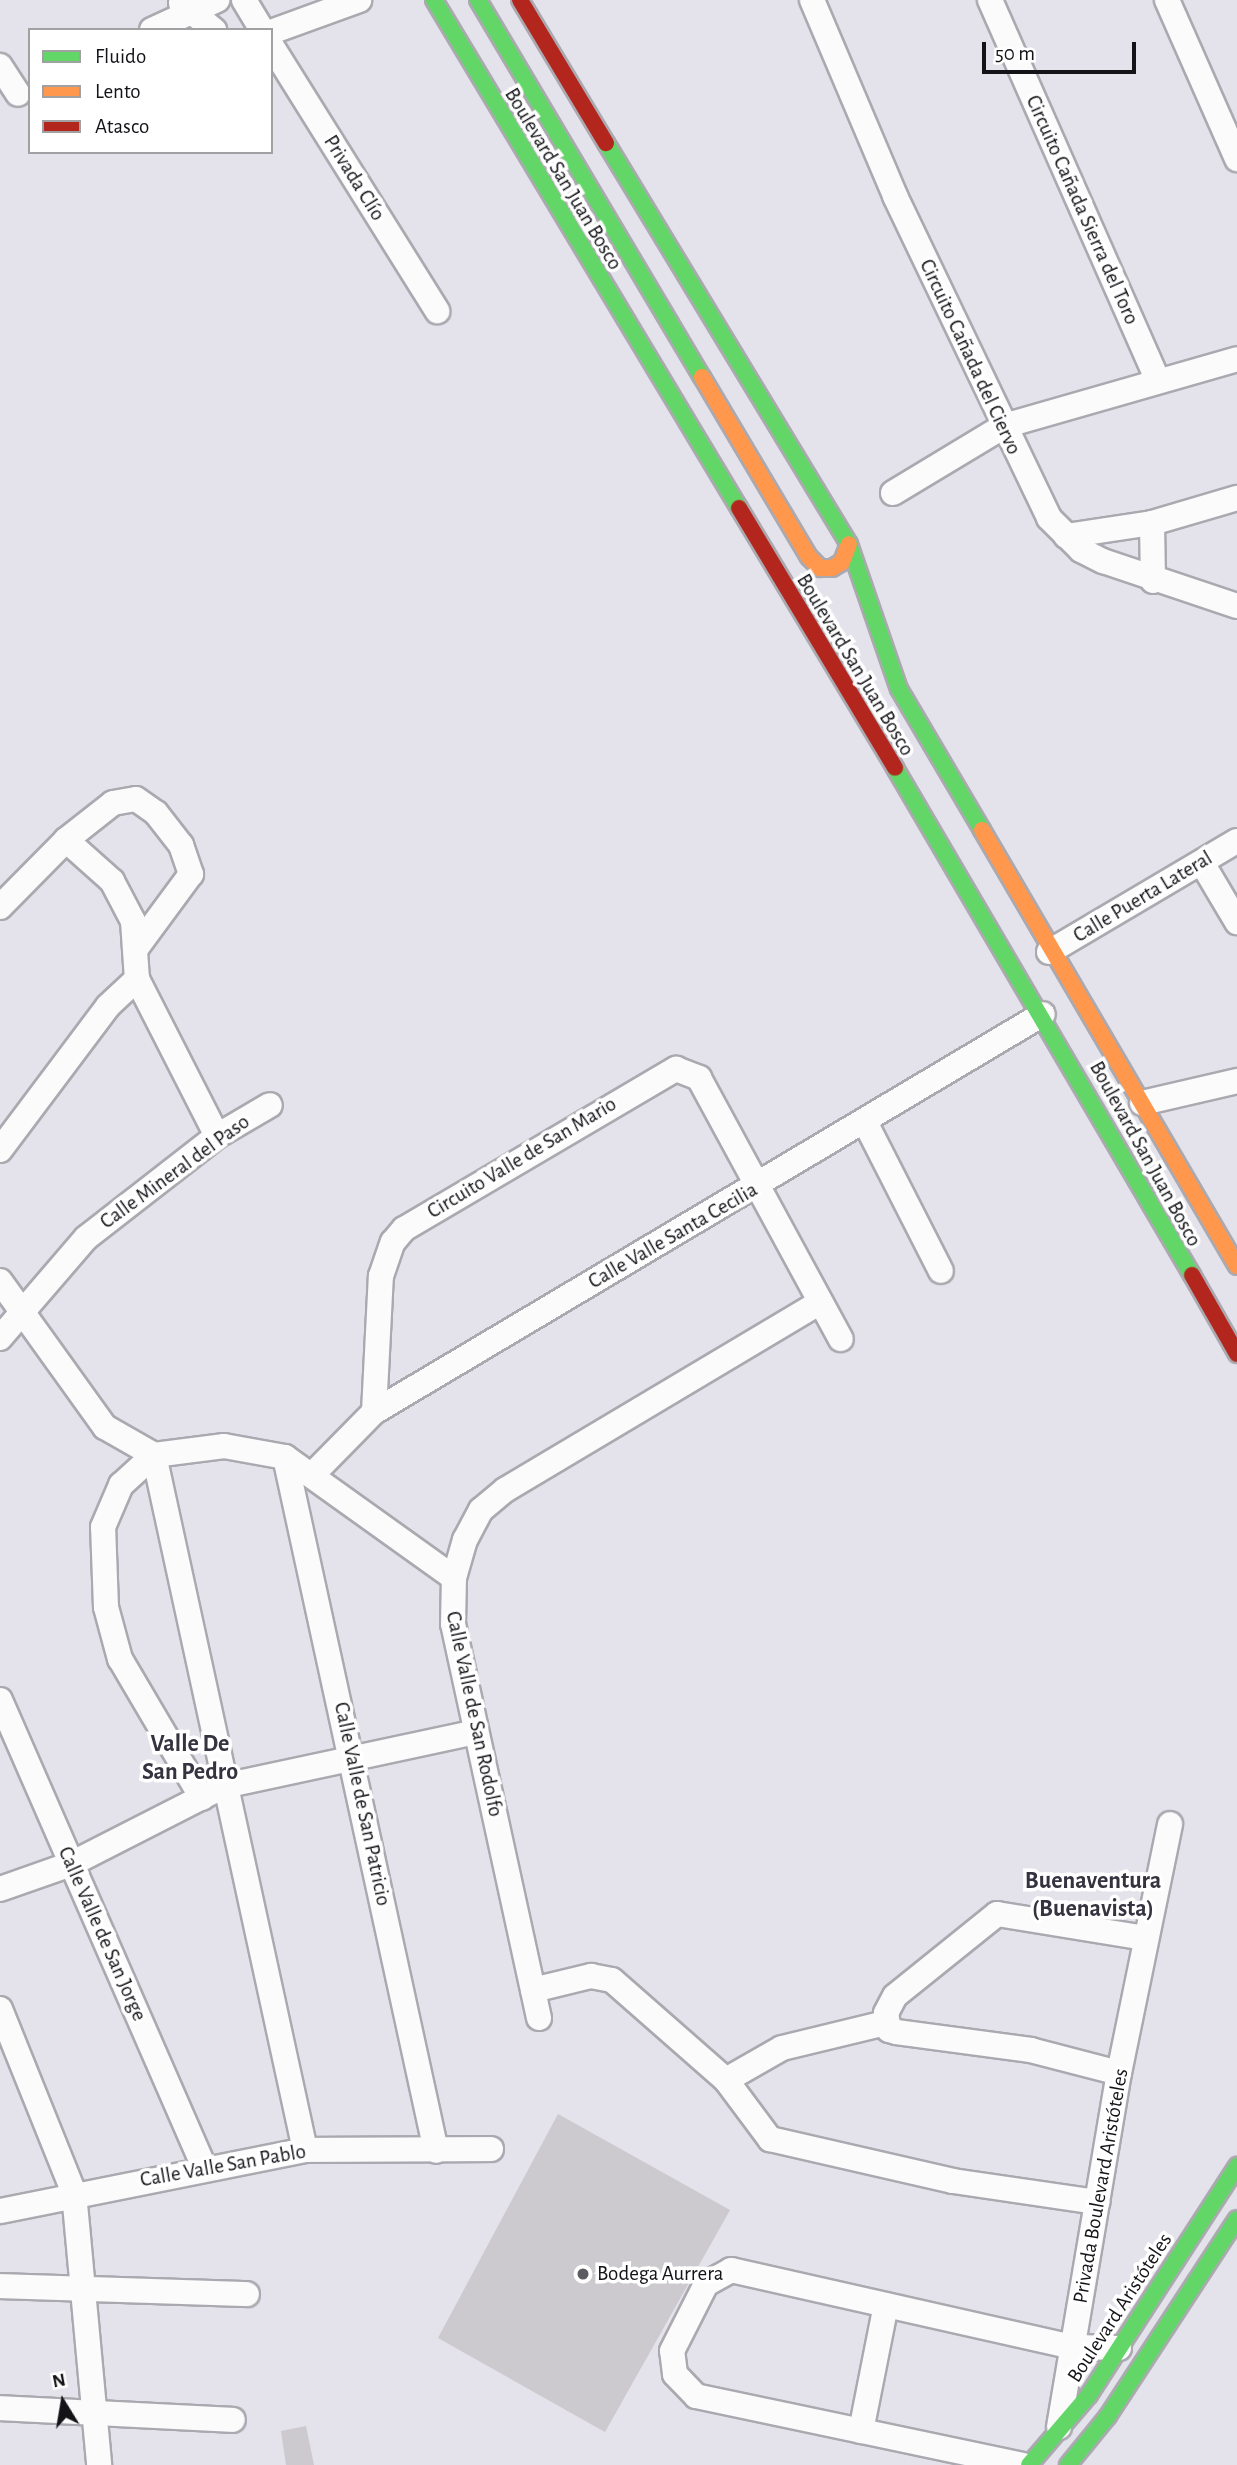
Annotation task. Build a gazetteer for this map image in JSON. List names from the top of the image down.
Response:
{
  "streets": {
    "main road": ["Boulevard San Juan Bosco", "Boulevard Aristóteles"],
    "street": [
      "Privada Clío",
      "Circuito Cañada Sierra del Toro",
      "Circuito Cañada del Ciervo",
      "Calle Puerta Lateral",
      "Circuito Valle de San Mario",
      "Calle Mineral del Paso",
      "Calle Valle Santa Cecilia",
      "Calle Valle de San Rodolfo",
      "Calle Valle de San Patricio",
      "Calle Valle de San Jorge",
      "Calle Valle San Pablo",
      "Privada Boulevard Aristóteles"
    ]
  },
  "crossings": [
    ["Boulevard San Juan Bosco", "Calle Puerta Lateral"],
    ["Boulevard San Juan Bosco", "Calle Valle Santa Cecilia"],
    ["Circuito Valle de San Mario", "Calle Valle Santa Cecilia"],
    ["Calle Valle de San Patricio", "Calle Valle San Pablo"],
    ["Calle Valle de San Jorge", "Calle Valle San Pablo"],
    ["Privada Boulevard Aristóteles", "Boulevard Aristóteles"]
  ],
  "districts": ["Valle De San Pedro", "Buenaventura (Buenavista)"],
  "places": ["Bodega Aurrera"],
  "legend": ["Fluido", "Lento", "Atasco"],
  "scale_bar": "50 m",
  "north": "top"
}
